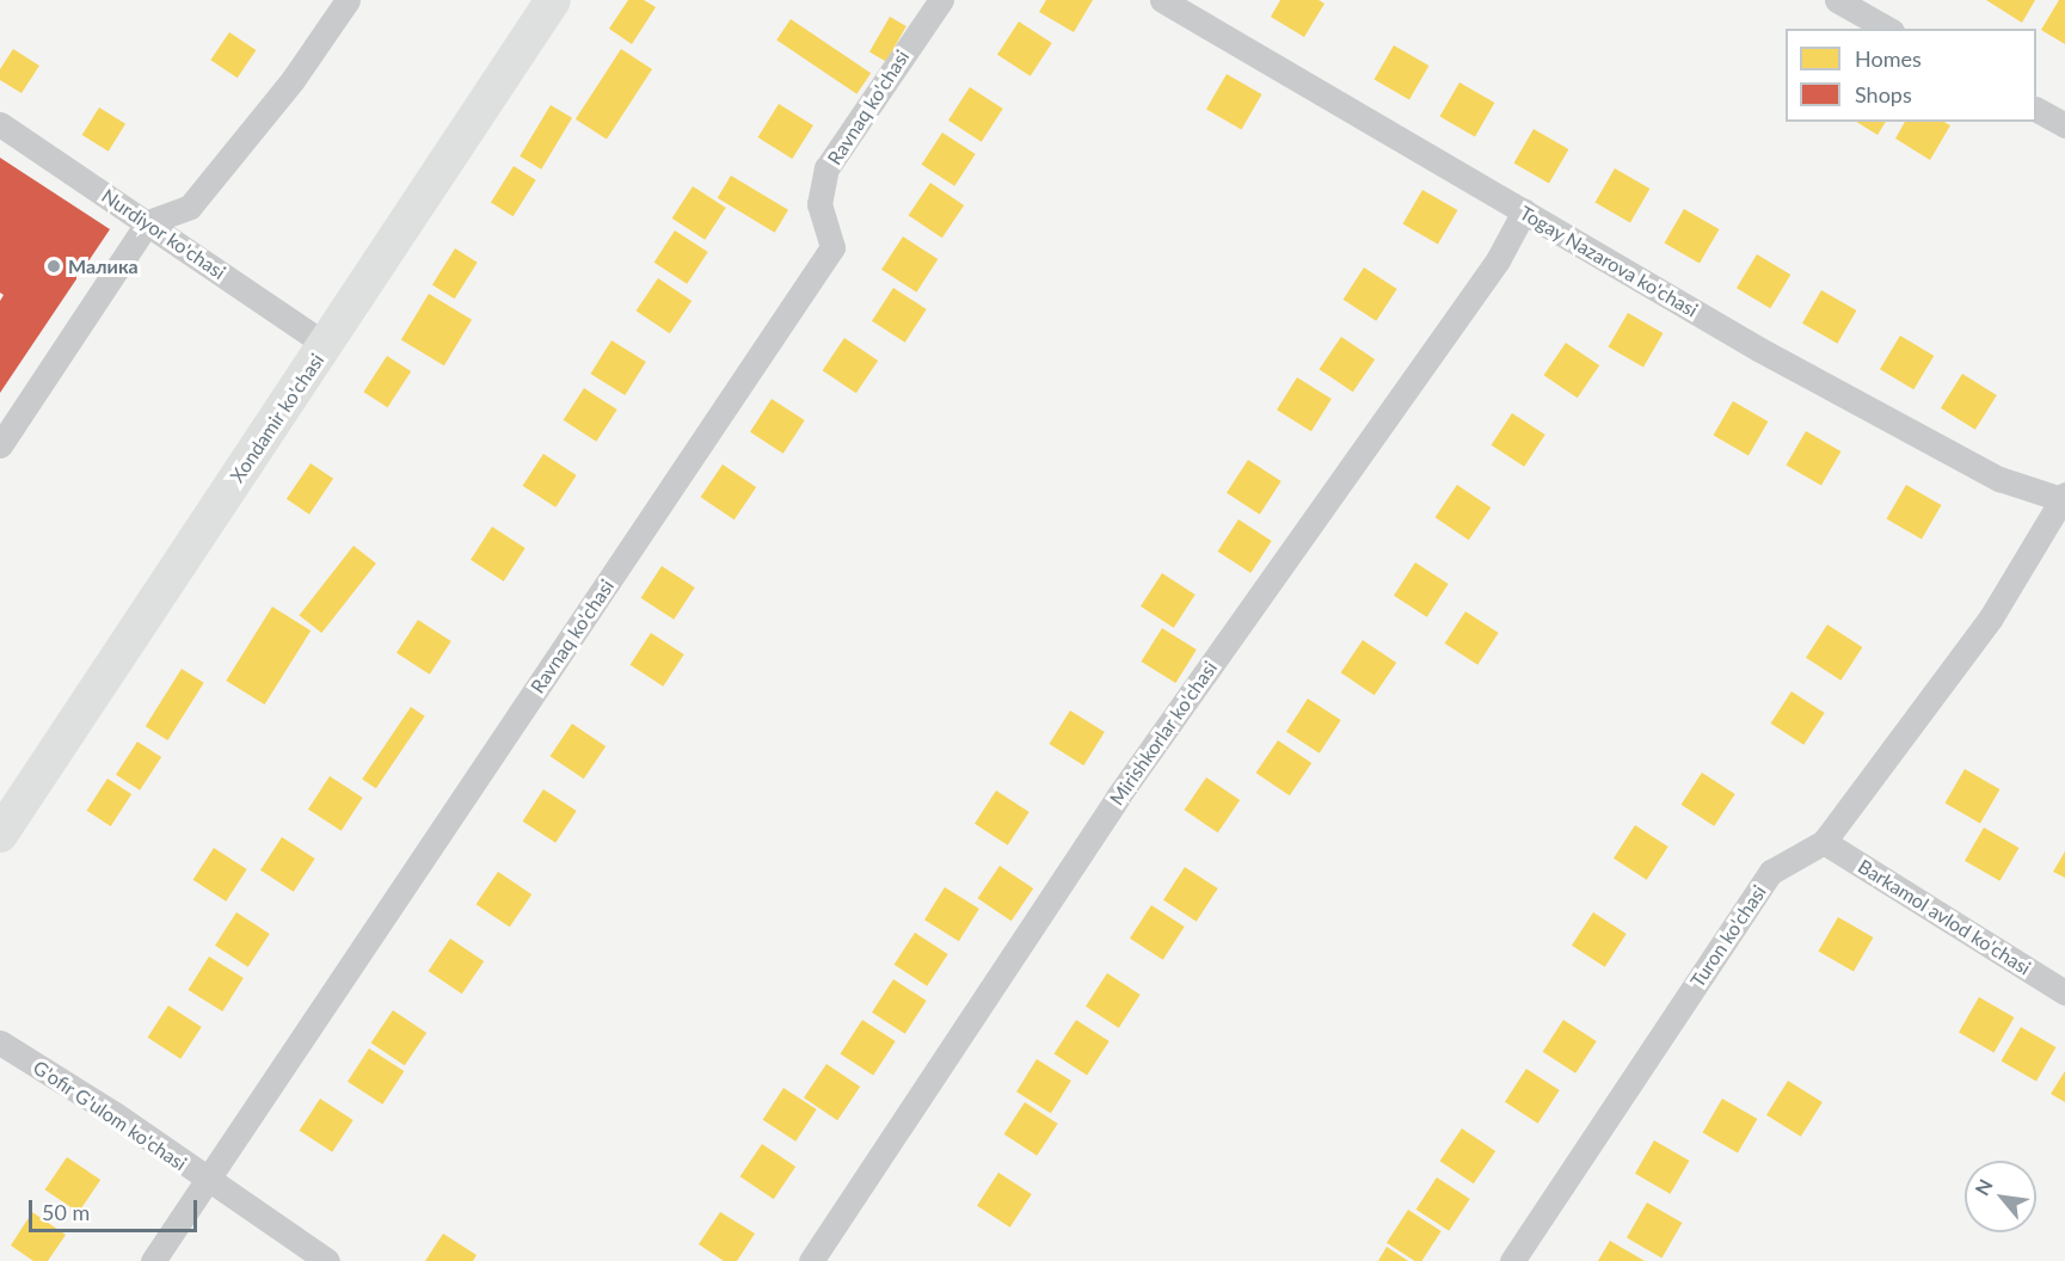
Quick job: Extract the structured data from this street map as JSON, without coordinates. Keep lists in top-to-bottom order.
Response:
{
  "streets": {
    "main road": ["Xondamir ko'chasi"],
    "street": [
      "Ravnaq ko'chasi",
      "Nurdiyor ko'chasi",
      "Togay Nazarova ko'chasi",
      "Mirishkorlar ko'chasi",
      "Barkamol avlod ko'chasi",
      "Turon ko'chasi",
      "G'ofir G'ulom ko'chasi"
    ]
  },
  "crossings": [
    ["Ravnaq ko'chasi", "G'ofir G'ulom ko'chasi"],
    ["Nurdiyor ko'chasi", "Xondamir ko'chasi"],
    ["Togay Nazarova ko'chasi", "Mirishkorlar ko'chasi"],
    ["Togay Nazarova ko'chasi", "Turon ko'chasi"],
    ["Barkamol avlod ko'chasi", "Turon ko'chasi"]
  ],
  "places": ["Малика"],
  "legend": ["Homes", "Shops"],
  "scale_bar": "50 m",
  "north": "top left"
}
